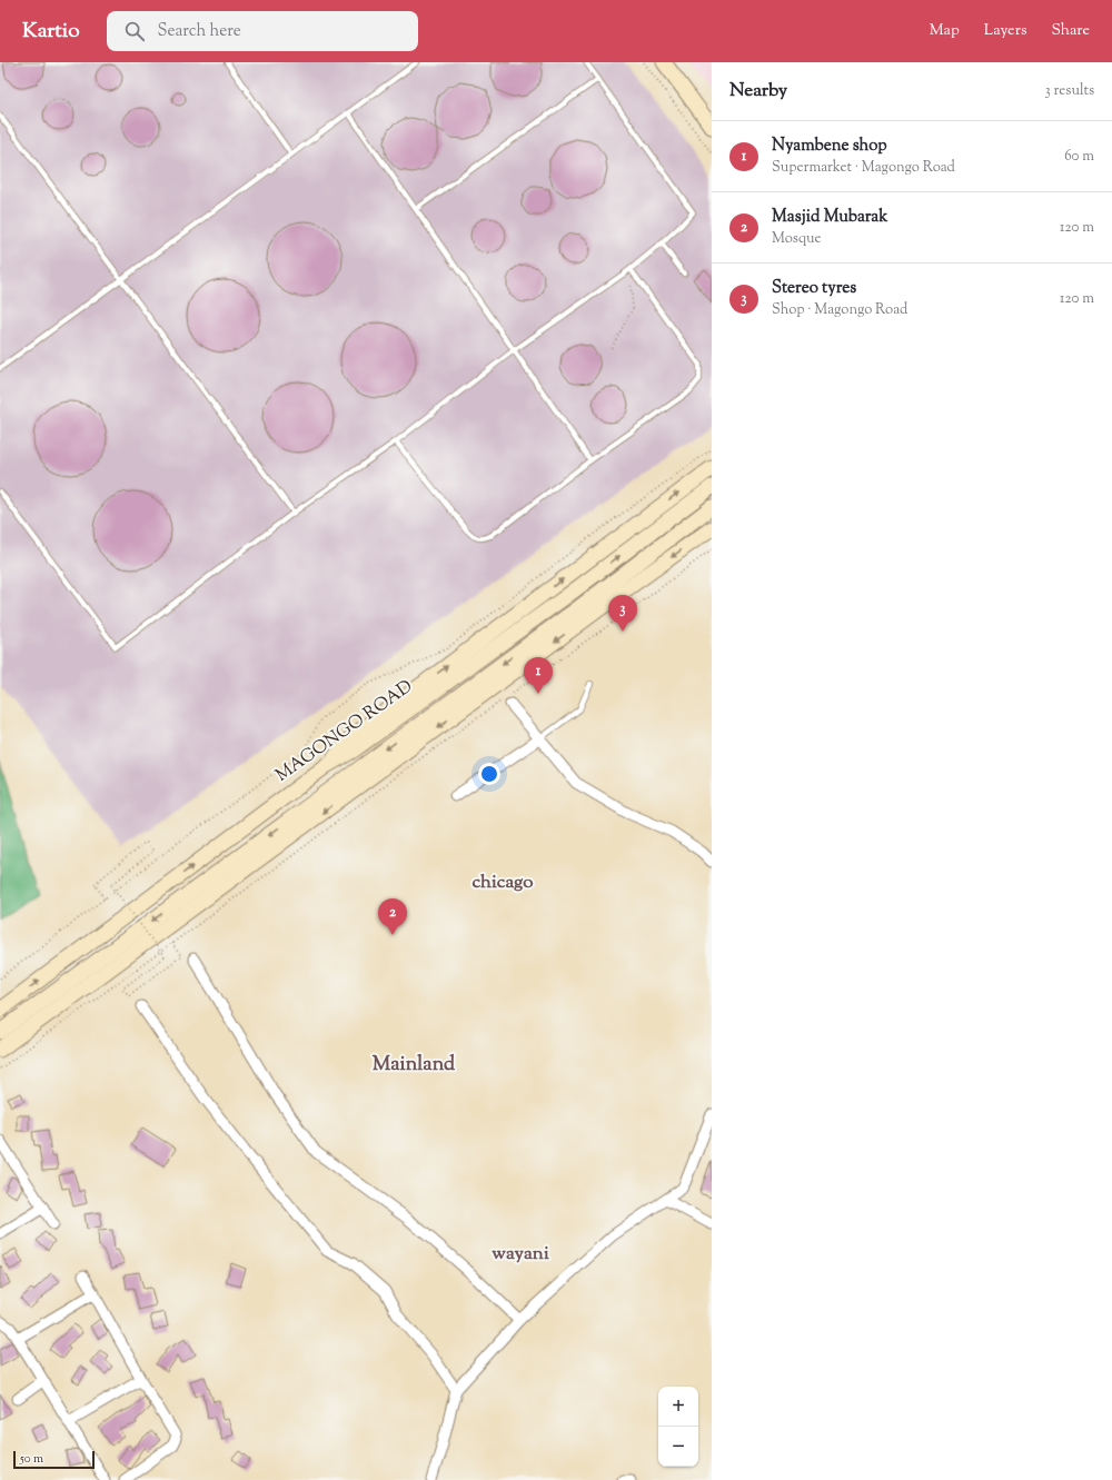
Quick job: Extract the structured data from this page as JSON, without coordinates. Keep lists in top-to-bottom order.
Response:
{
  "streets": {
    "main road": ["MAGONGO ROAD"]
  },
  "districts": ["chicago", "Mainland", "wayani"],
  "scale_bar": "50 m",
  "page": {
    "header": "Kartio",
    "search": "Search here",
    "nav": ["Map", "Layers", "Share"],
    "heading": ["Nearby", "3 results"],
    "list": [
      {
        "mark": "1",
        "name": "Nyambene shop",
        "note": "Supermarket · Magongo Road",
        "value": "60 m"
      },
      {
        "mark": "2",
        "name": "Masjid Mubarak",
        "note": "Mosque",
        "value": "120 m"
      },
      {
        "mark": "3",
        "name": "Stereo tyres",
        "note": "Shop · Magongo Road",
        "value": "120 m"
      }
    ],
    "pins": ["3", "1", "2"],
    "map_buttons": ["+", "−"],
    "scale": "50 m"
  }
}
